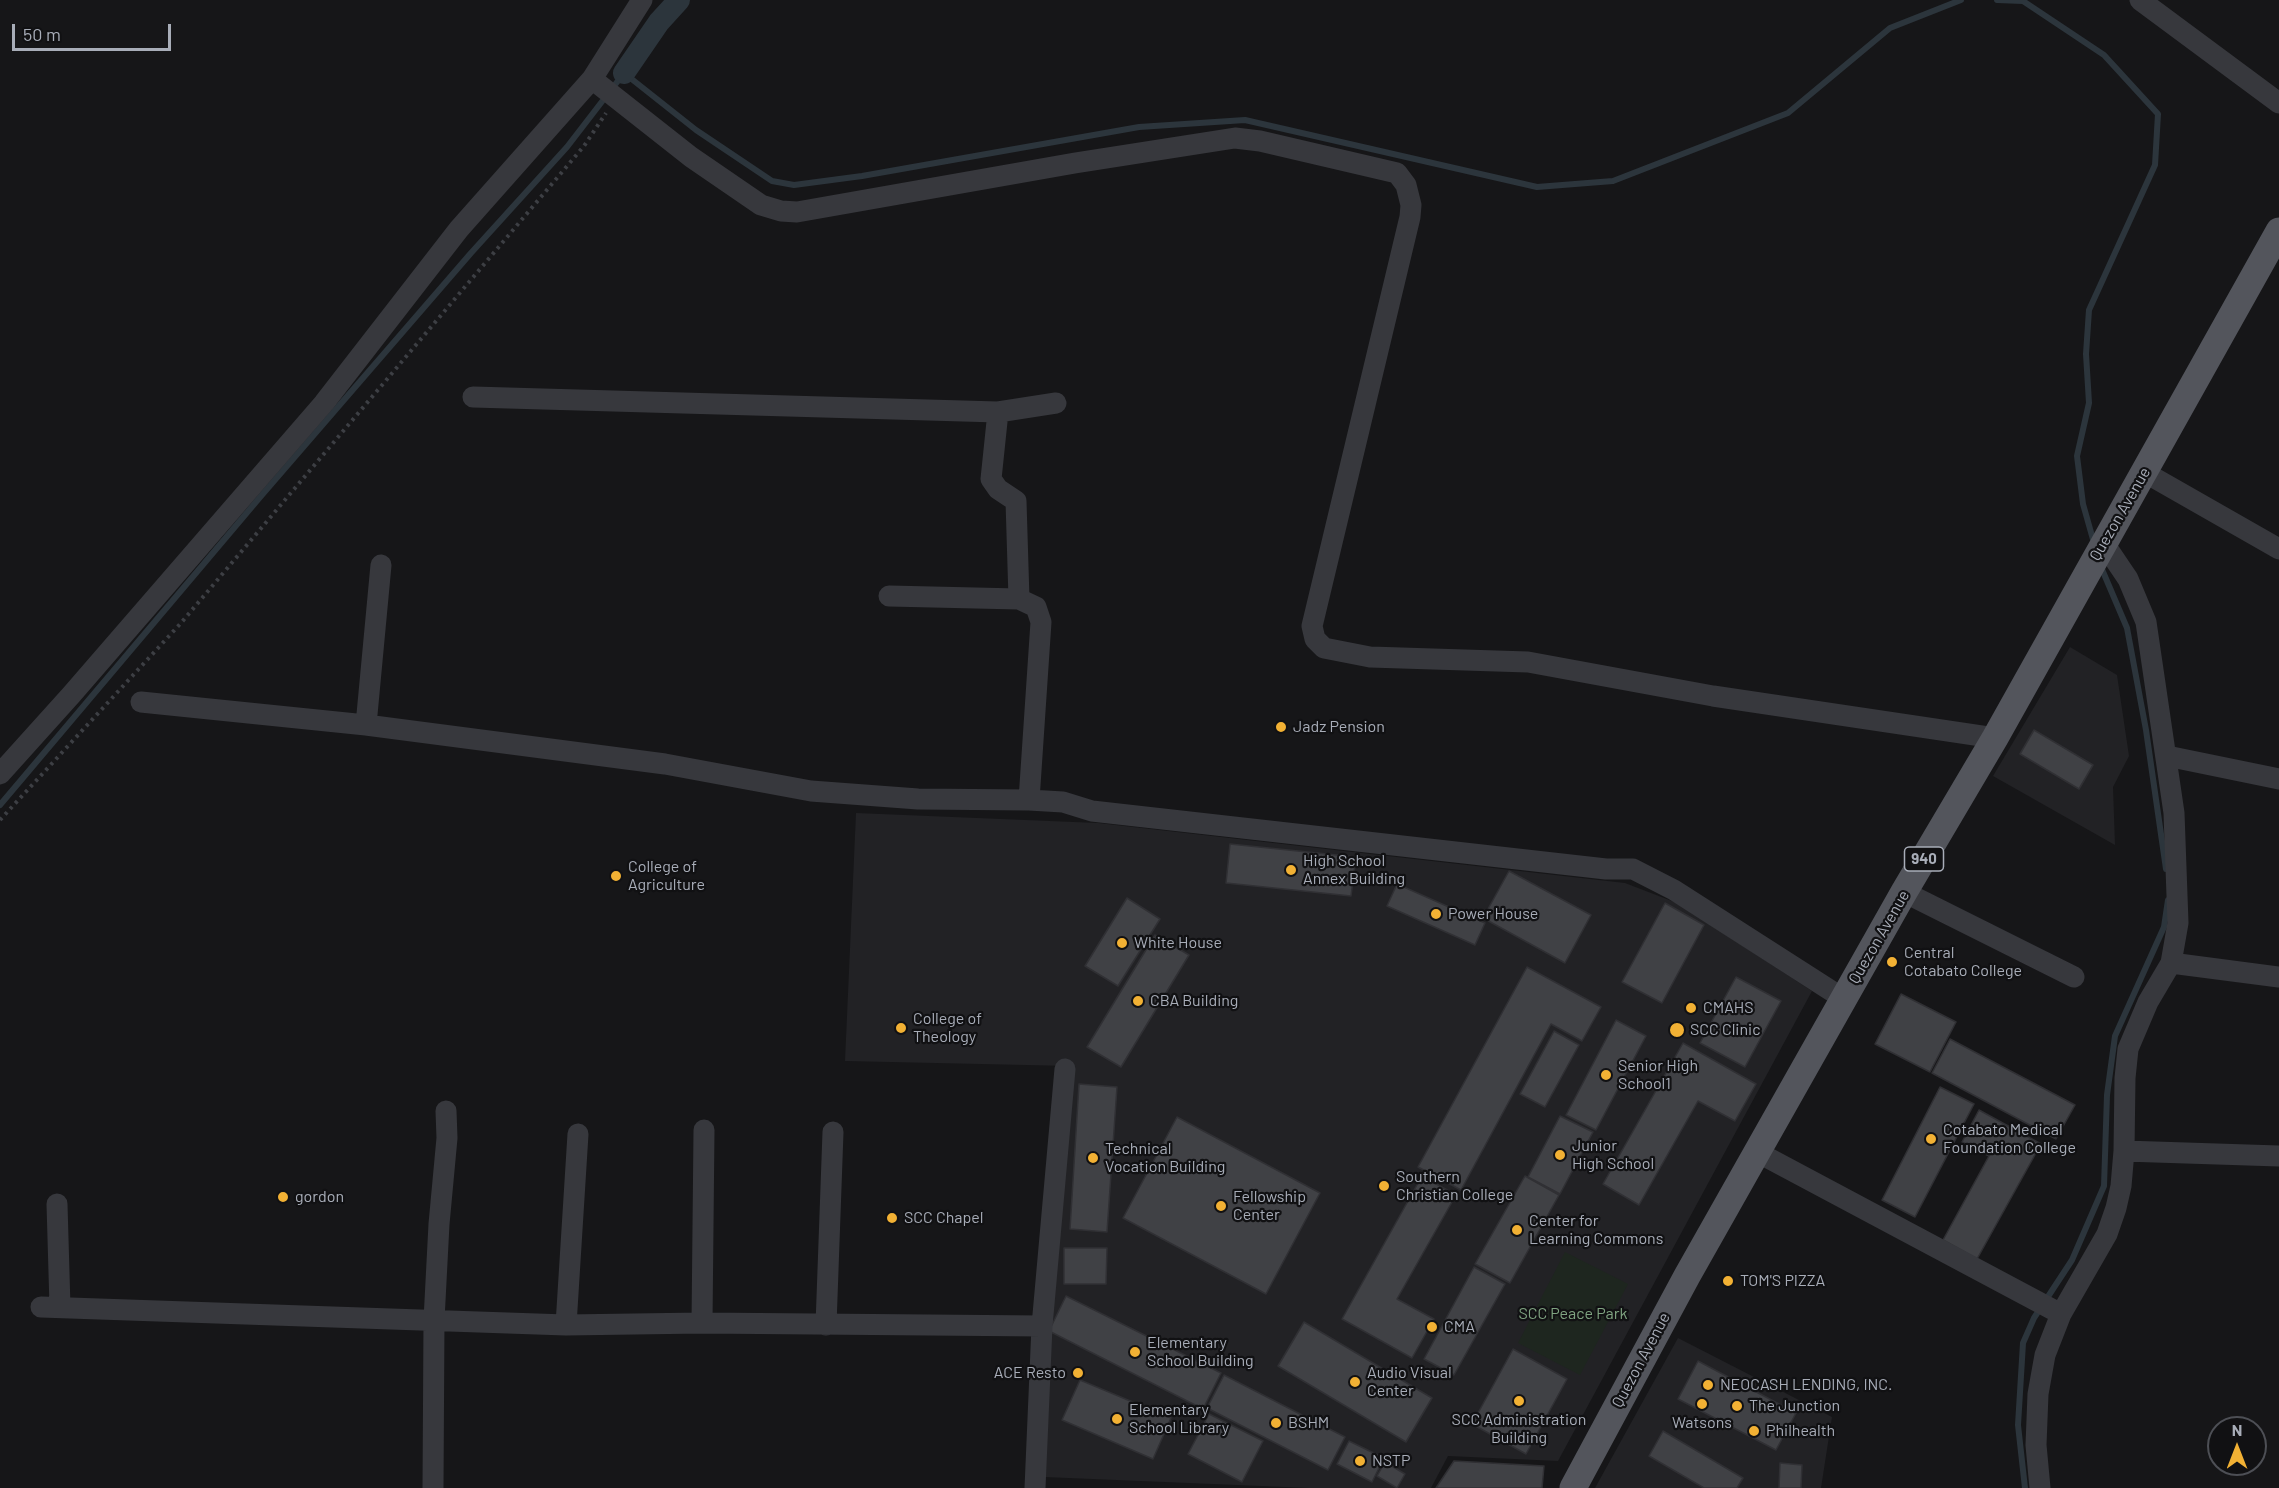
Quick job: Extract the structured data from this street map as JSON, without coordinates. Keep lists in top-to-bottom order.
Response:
{
  "streets": {
    "main road": ["Quezon Avenue", "940"]
  },
  "parks": ["SCC Peace Park"],
  "places": [
    "Jadz Pension",
    "High School Annex Building",
    "College of Agriculture",
    "Power House",
    "White House",
    "Central Cotabato College",
    "CBA Building",
    "CMAHS",
    "College of Theology",
    "SCC Clinic",
    "Senior High School1",
    "Cotabato Medical Foundation College",
    "Junior High School",
    "Technical Vocation Building",
    "Southern Christian College",
    "gordon",
    "Fellowship Center",
    "SCC Chapel",
    "Center for Learning Commons",
    "TOM'S PIZZA",
    "CMA",
    "Elementary School Building",
    "ACE Resto",
    "Audio Visual Center",
    "NEOCASH LENDING, INC.",
    "SCC Administration Building",
    "Watsons",
    "The Junction",
    "Elementary School Library",
    "BSHM",
    "Philhealth",
    "NSTP"
  ],
  "scale_bar": "50 m",
  "north": "top"
}
